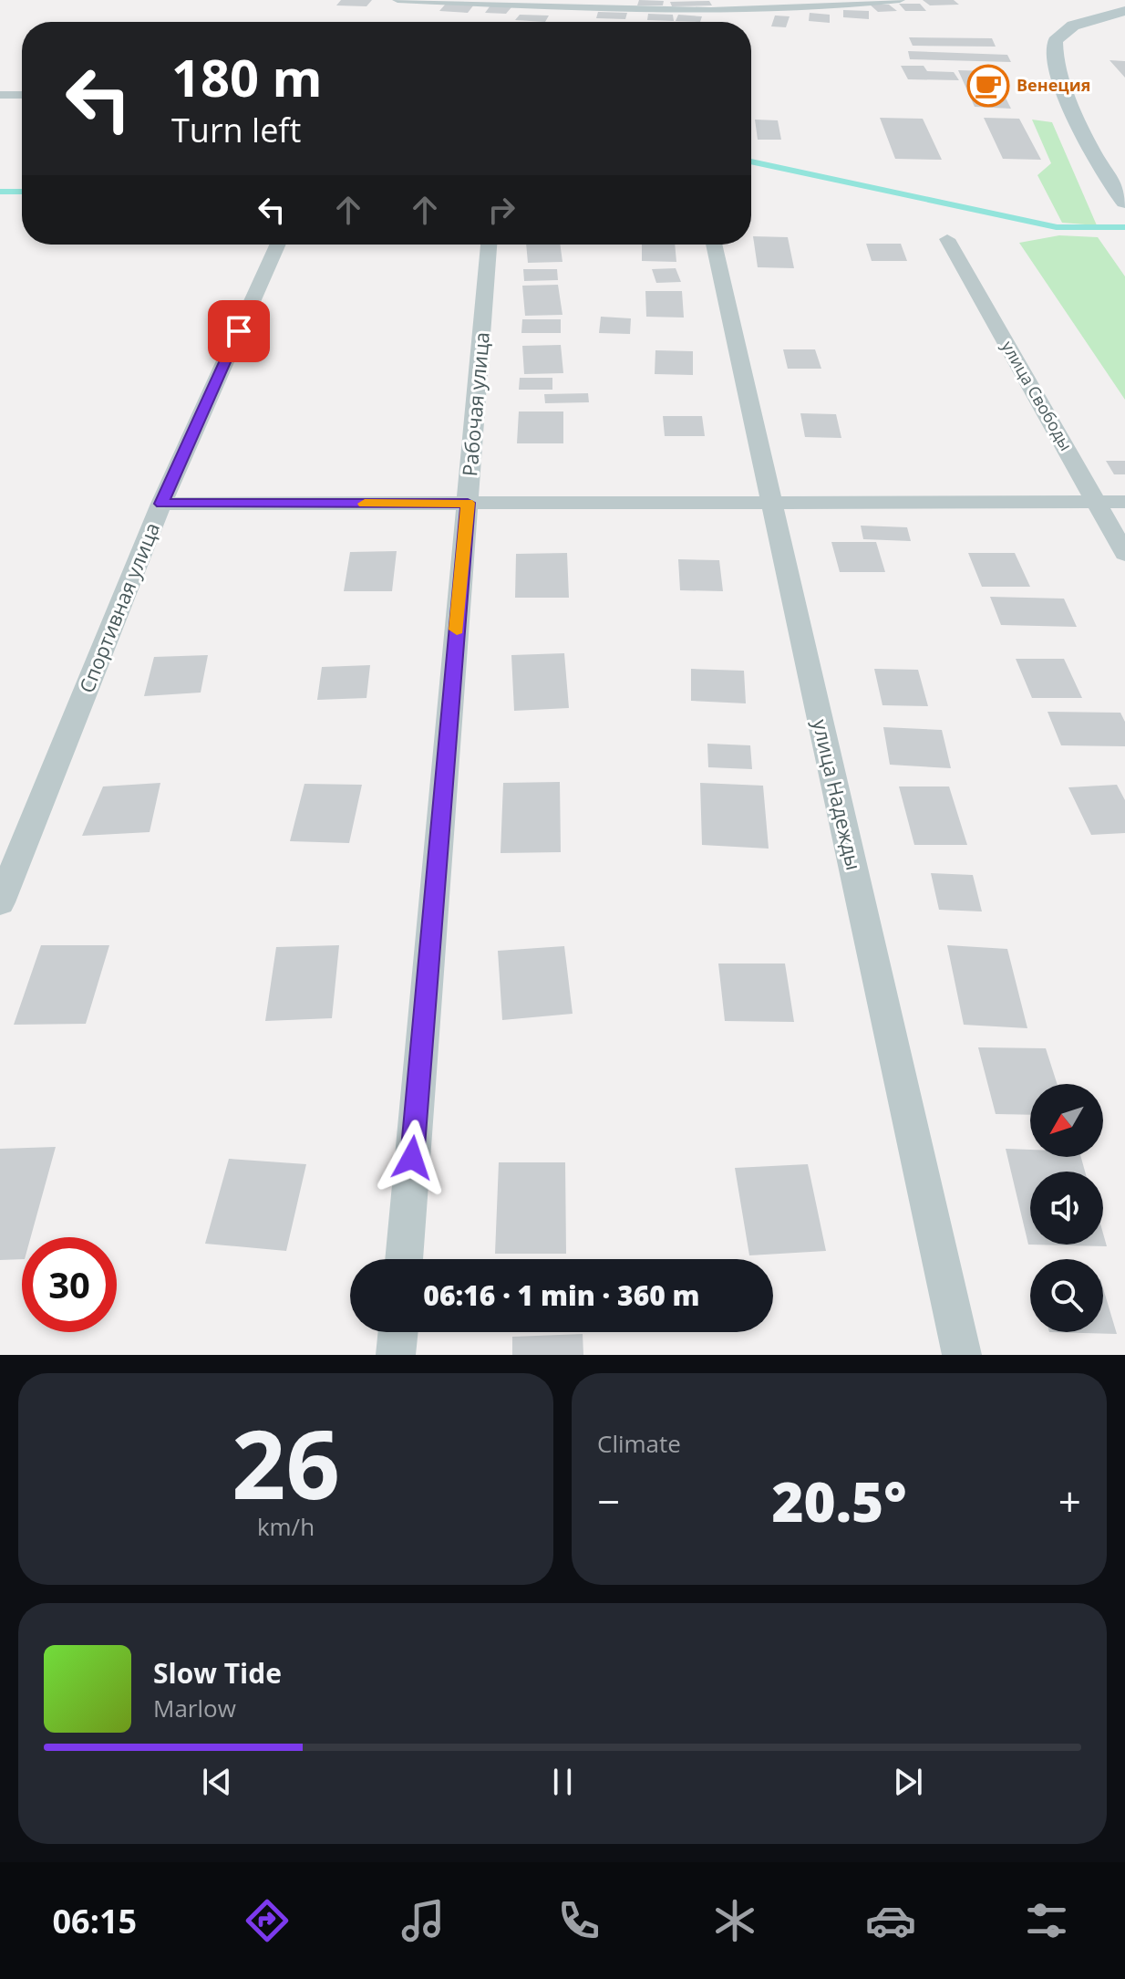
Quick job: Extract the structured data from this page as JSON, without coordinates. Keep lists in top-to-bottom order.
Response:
{
  "streets": {
    "street": [
      "улица Свободы",
      "Рабочая улица",
      "Спортивная улица",
      "улица Надежды"
    ]
  },
  "places": {
    "cafe": ["Венеция"]
  },
  "north": "bottom left",
  "page": {
    "turn": ["180 m", "Turn left"],
    "limit": "30",
    "trip": "06:16 · 1 min · 360 m",
    "tile": [
      ["26", "km/h"],
      "Climate"
    ],
    "heat": ["−", "20.5°", "+"],
    "song": ["Slow Tide", "Marlow"],
    "tabs": "06:15"
  }
}
